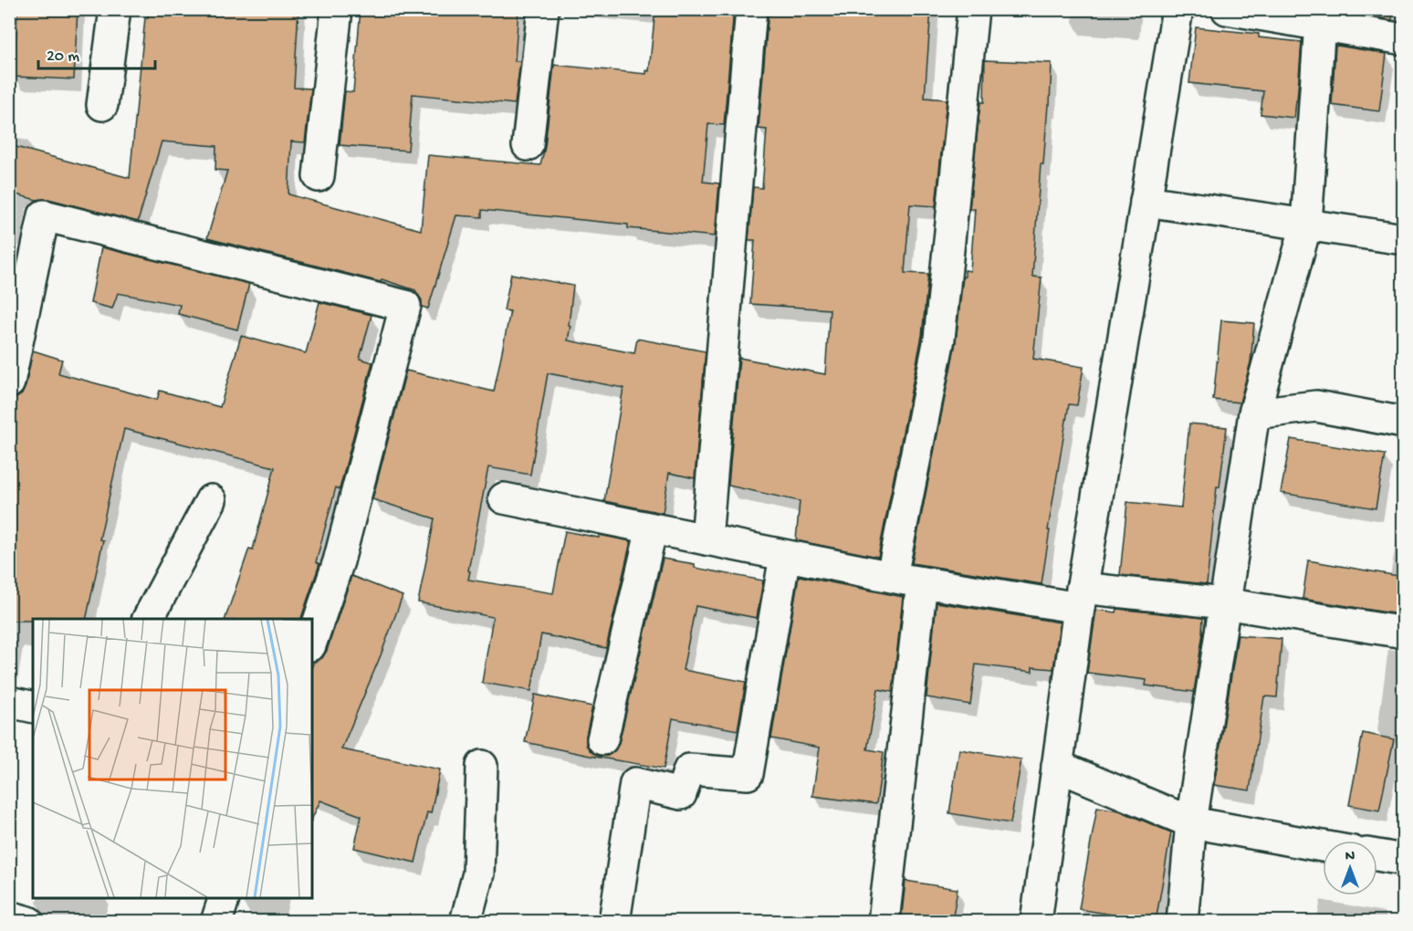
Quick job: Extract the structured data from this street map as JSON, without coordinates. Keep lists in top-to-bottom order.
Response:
{
  "scale_bar": "20 m",
  "north": "top"
}
